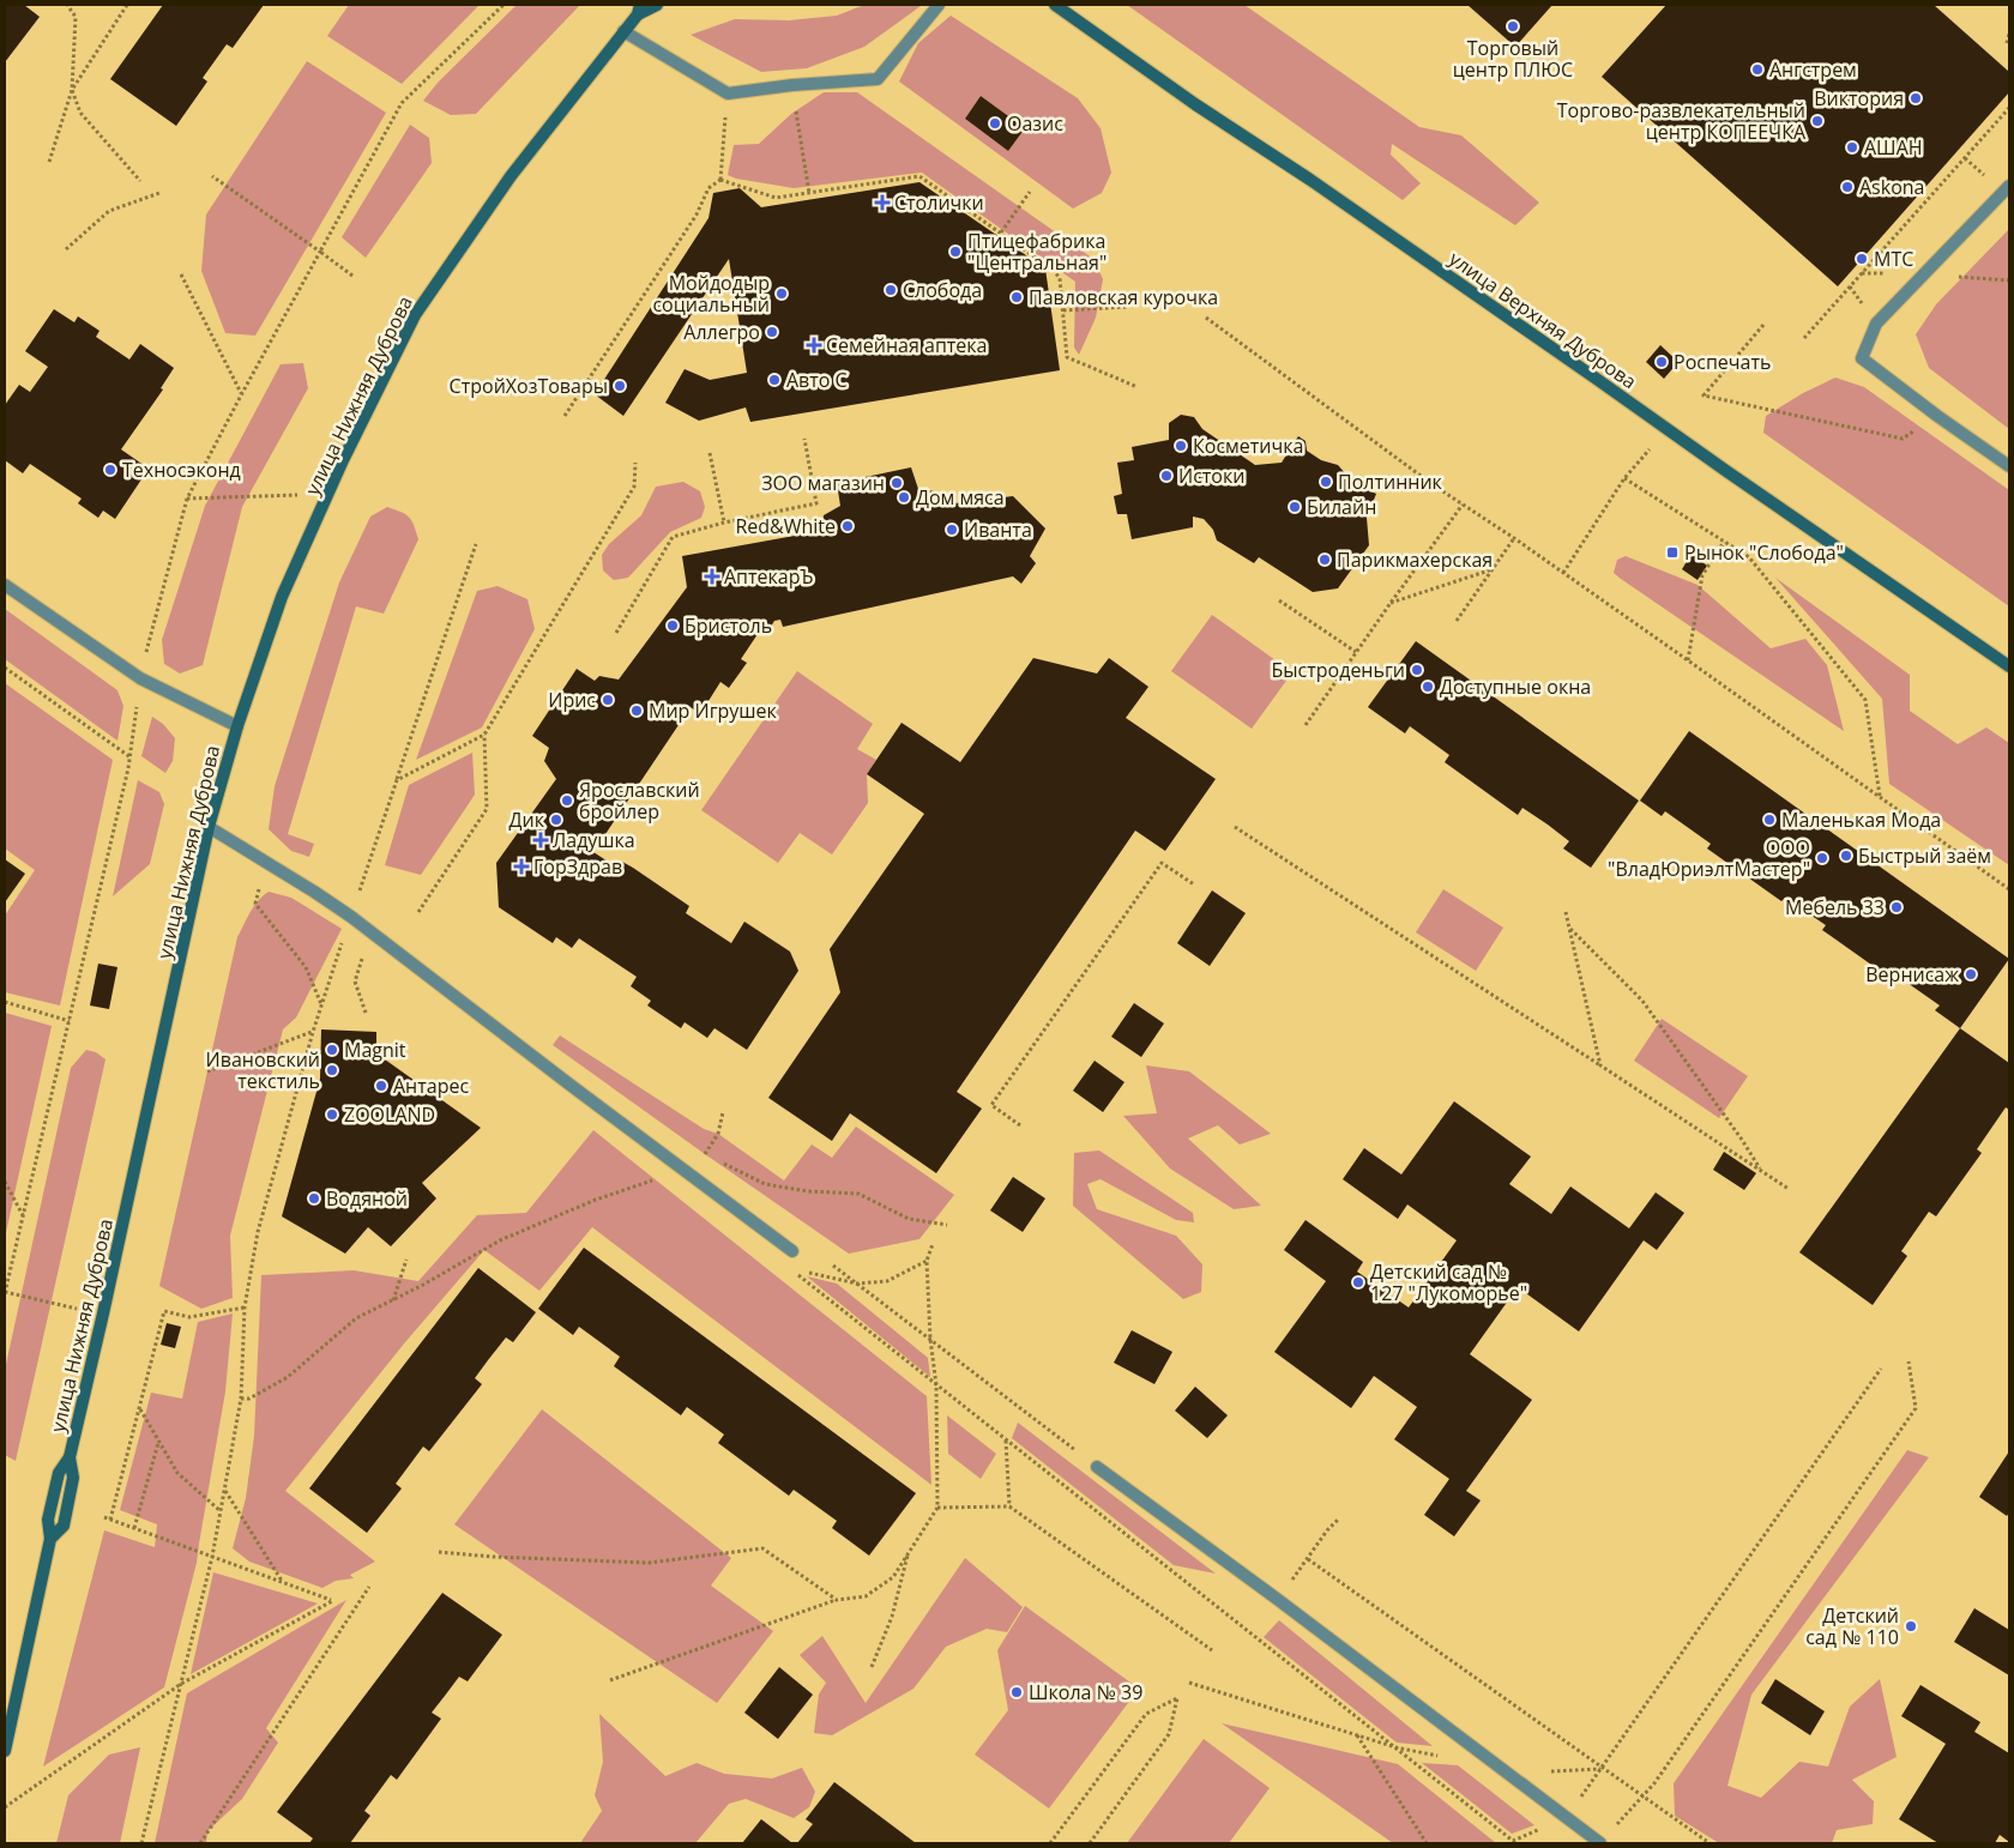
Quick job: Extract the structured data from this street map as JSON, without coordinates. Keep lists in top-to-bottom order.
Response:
{
  "streets": {
    "street": ["улица Верхняя Дуброва", "улица Нижняя Дуброва"]
  },
  "places": {
    "other": [
      "Торговый центр ПЛЮС",
      "Ангстрем",
      "Виктория",
      "Торгово-развлекательный центр КОПЕЕЧКА",
      "Оазис",
      "АШАН",
      "Askona",
      "Птицефабрика \"Центральная\"",
      "МТС",
      "Слобода",
      "Мойдодыр социальный",
      "Павловская курочка",
      "Аллегро",
      "Роспечать",
      "Авто С",
      "СтройХозТовары",
      "Косметичка",
      "Техносэконд",
      "Истоки",
      "Полтинник",
      "ЗОО магазин",
      "Дом мяса",
      "Билайн",
      "Red&White",
      "Иванта",
      "Парикмахерская",
      "Бристоль",
      "Быстроденьги",
      "Доступные окна",
      "Ирис",
      "Мир Игрушек",
      "Ярославский бройлер",
      "Дик",
      "Маленькая Мода",
      "Быстрый заём",
      "ООО \"ВладЮриэлтМастер\"",
      "Мебель 33",
      "Вернисаж",
      "Magnit",
      "Ивановский текстиль",
      "Антарес",
      "ZOOLAND",
      "Водяной",
      "Детский сад № 127 \"Лукоморье\"",
      "Детский сад № 110",
      "Школа № 39"
    ],
    "health": [
      "Столички",
      "Семейная аптека",
      "АптекарЪ",
      "Ладушка",
      "ГорЗдрав"
    ],
    "transit": ["Рынок \"Слобода\""]
  }
}
